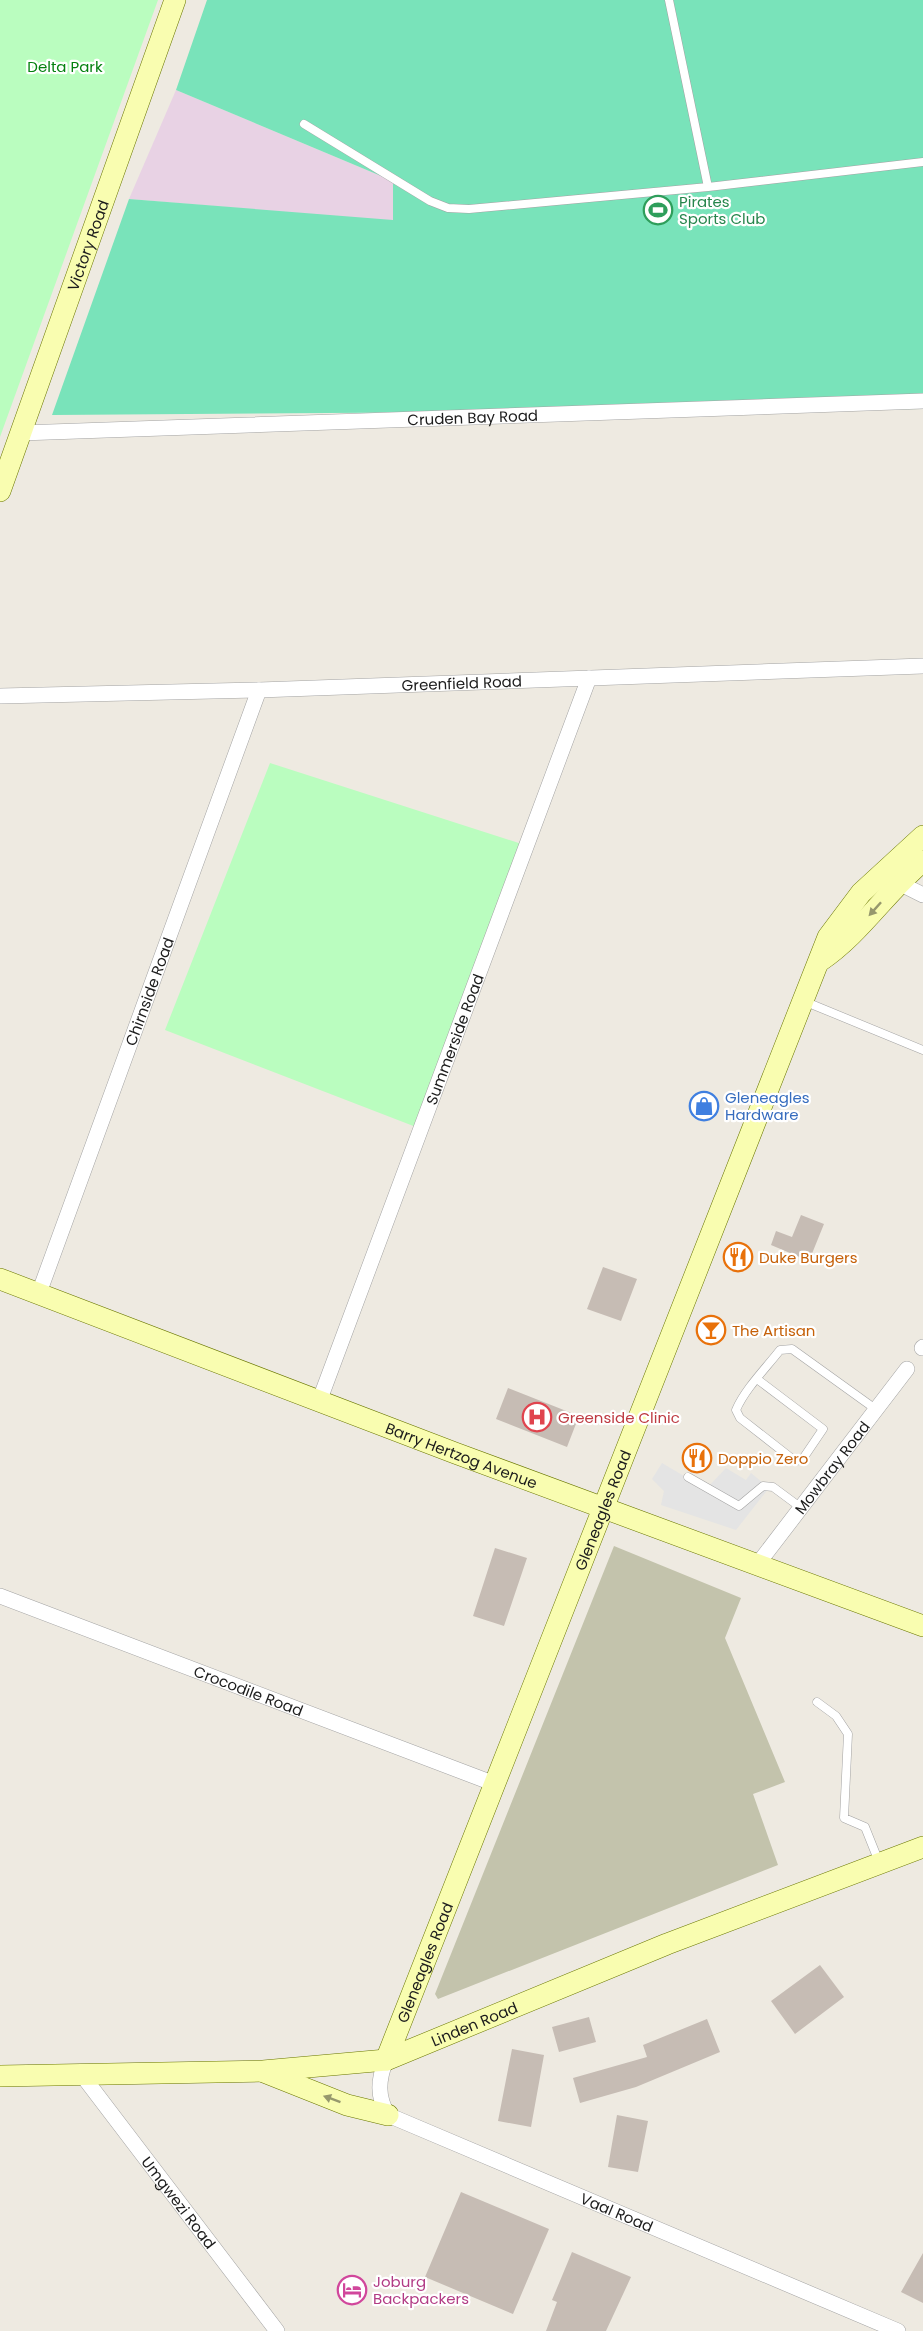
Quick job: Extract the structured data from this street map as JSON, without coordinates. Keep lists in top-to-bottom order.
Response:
{
  "streets": {
    "main road": [
      "Victory Road",
      "Barry Hertzog Avenue",
      "Gleneagles Road",
      "Linden Road"
    ],
    "street": [
      "Cruden Bay Road",
      "Greenfield Road",
      "Chirnside Road",
      "Summerside Road",
      "Mowbray Road",
      "Crocodile Road",
      "Umgwezi Road",
      "Vaal Road"
    ]
  },
  "crossings": [
    ["Victory Road", "Cruden Bay Road"],
    ["Greenfield Road", "Chirnside Road"],
    ["Greenfield Road", "Summerside Road"],
    ["Chirnside Road", "Barry Hertzog Avenue"],
    ["Summerside Road", "Barry Hertzog Avenue"],
    ["Barry Hertzog Avenue", "Mowbray Road"],
    ["Barry Hertzog Avenue", "Gleneagles Road"],
    ["Gleneagles Road", "Crocodile Road"],
    ["Gleneagles Road", "Linden Road"],
    ["Linden Road", "Umgwezi Road"]
  ],
  "parks": ["Delta Park"],
  "places": {
    "sports": ["Pirates Sports Club"],
    "shop": ["Gleneagles Hardware"],
    "restaurant": ["Duke Burgers", "Doppio Zero"],
    "bar": ["The Artisan"],
    "hospital": ["Greenside Clinic"],
    "hotel": ["Joburg Backpackers"]
  }
}
